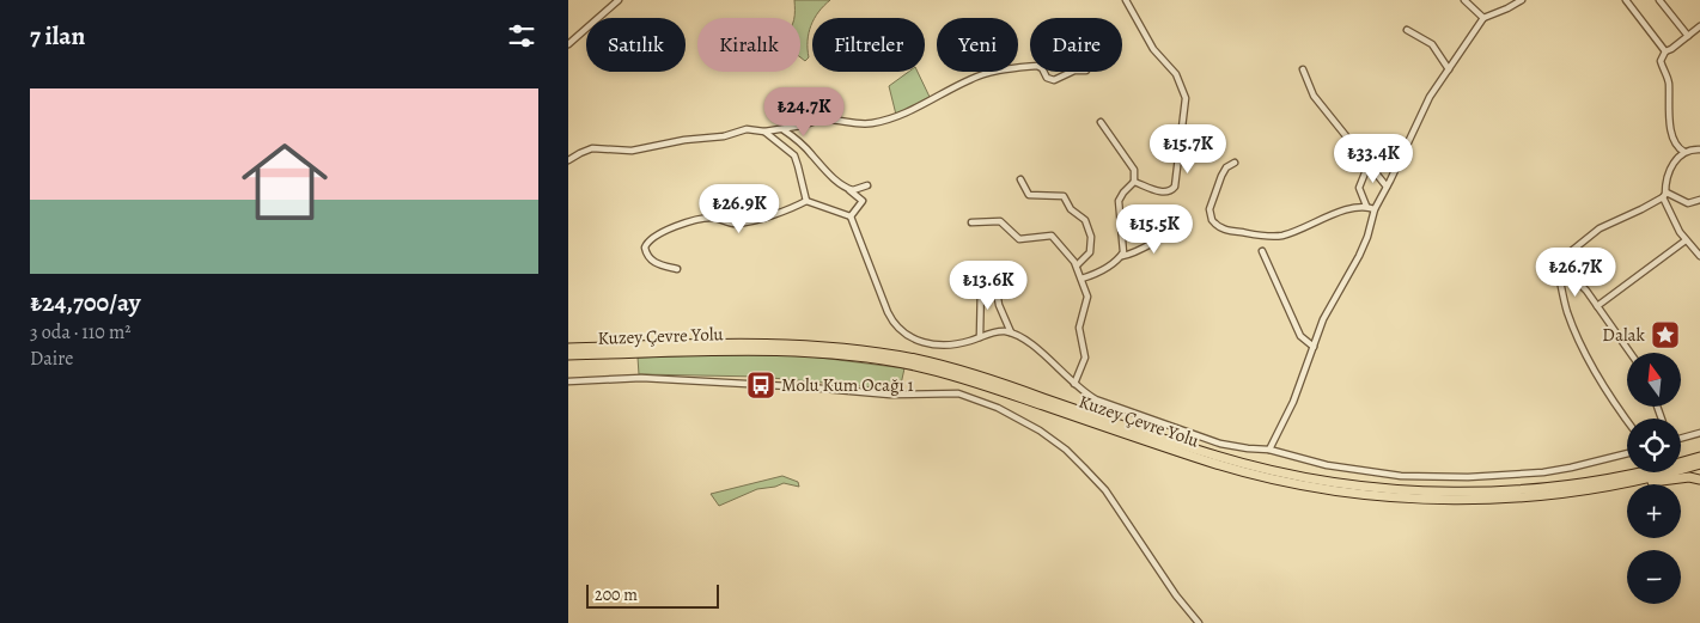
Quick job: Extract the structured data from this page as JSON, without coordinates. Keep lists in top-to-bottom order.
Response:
{
  "streets": {
    "highway": ["Kuzey Çevre Yolu"]
  },
  "places": {
    "place": ["Dalak"],
    "bus stop": ["Molu Kum Ocağı 1"]
  },
  "scale_bar": "200 m",
  "north": "top",
  "page": {
    "heading": "7 ilan",
    "chip": [
      "Satılık",
      "Kiralık",
      "Filtreler",
      "Yeni",
      "Daire"
    ],
    "list": [
      {
        "name": "₺24,700/ay",
        "note": "3 oda · 110 m² · Daire"
      }
    ],
    "price": [
      "₺24.7K",
      "₺15.7K",
      "₺33.4K",
      "₺26.9K",
      "₺15.5K",
      "₺26.7K",
      "₺13.6K"
    ],
    "map_buttons": ["+", "−"],
    "scale": "200 m"
  }
}
